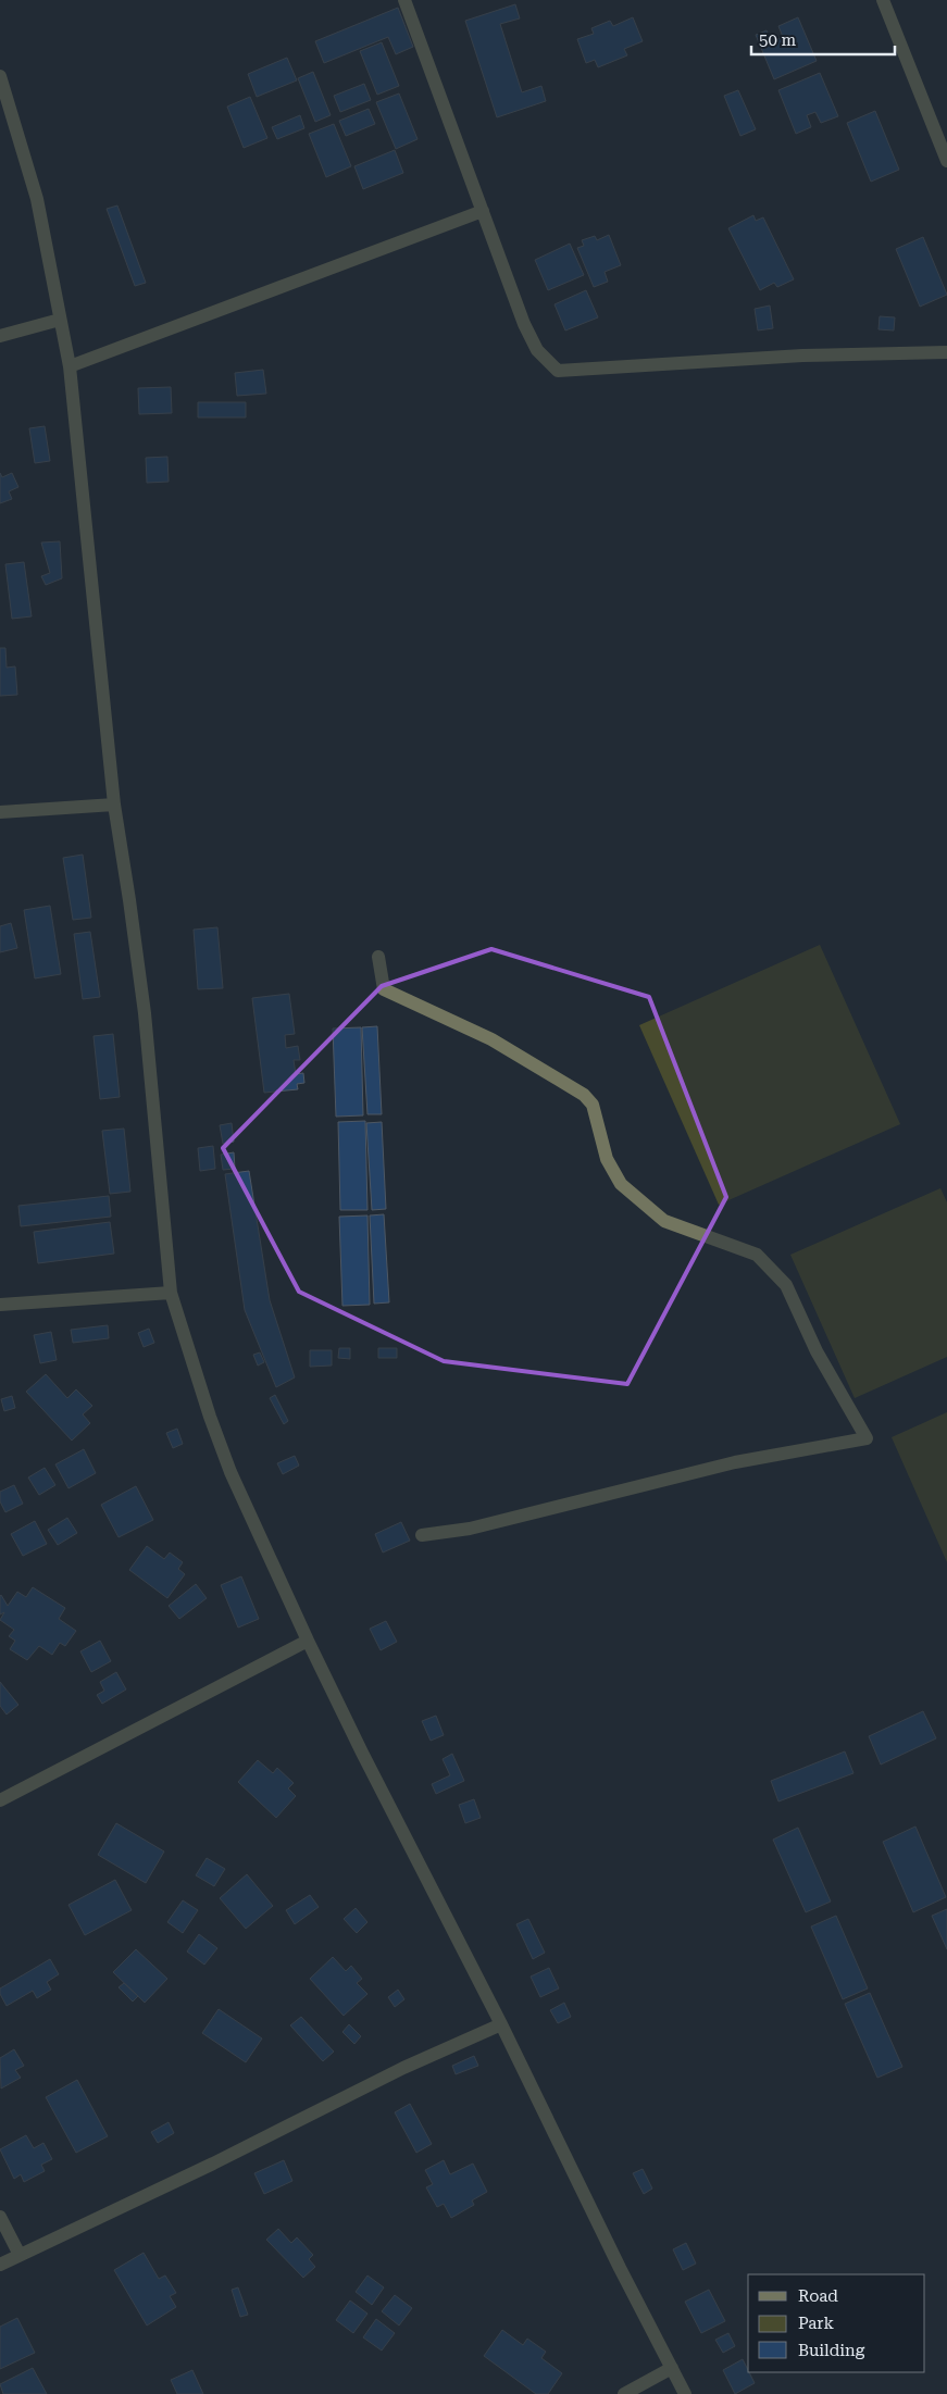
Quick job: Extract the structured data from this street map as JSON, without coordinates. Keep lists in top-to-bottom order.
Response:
{
  "legend": ["Road", "Park", "Building"],
  "scale_bar": "50 m"
}
